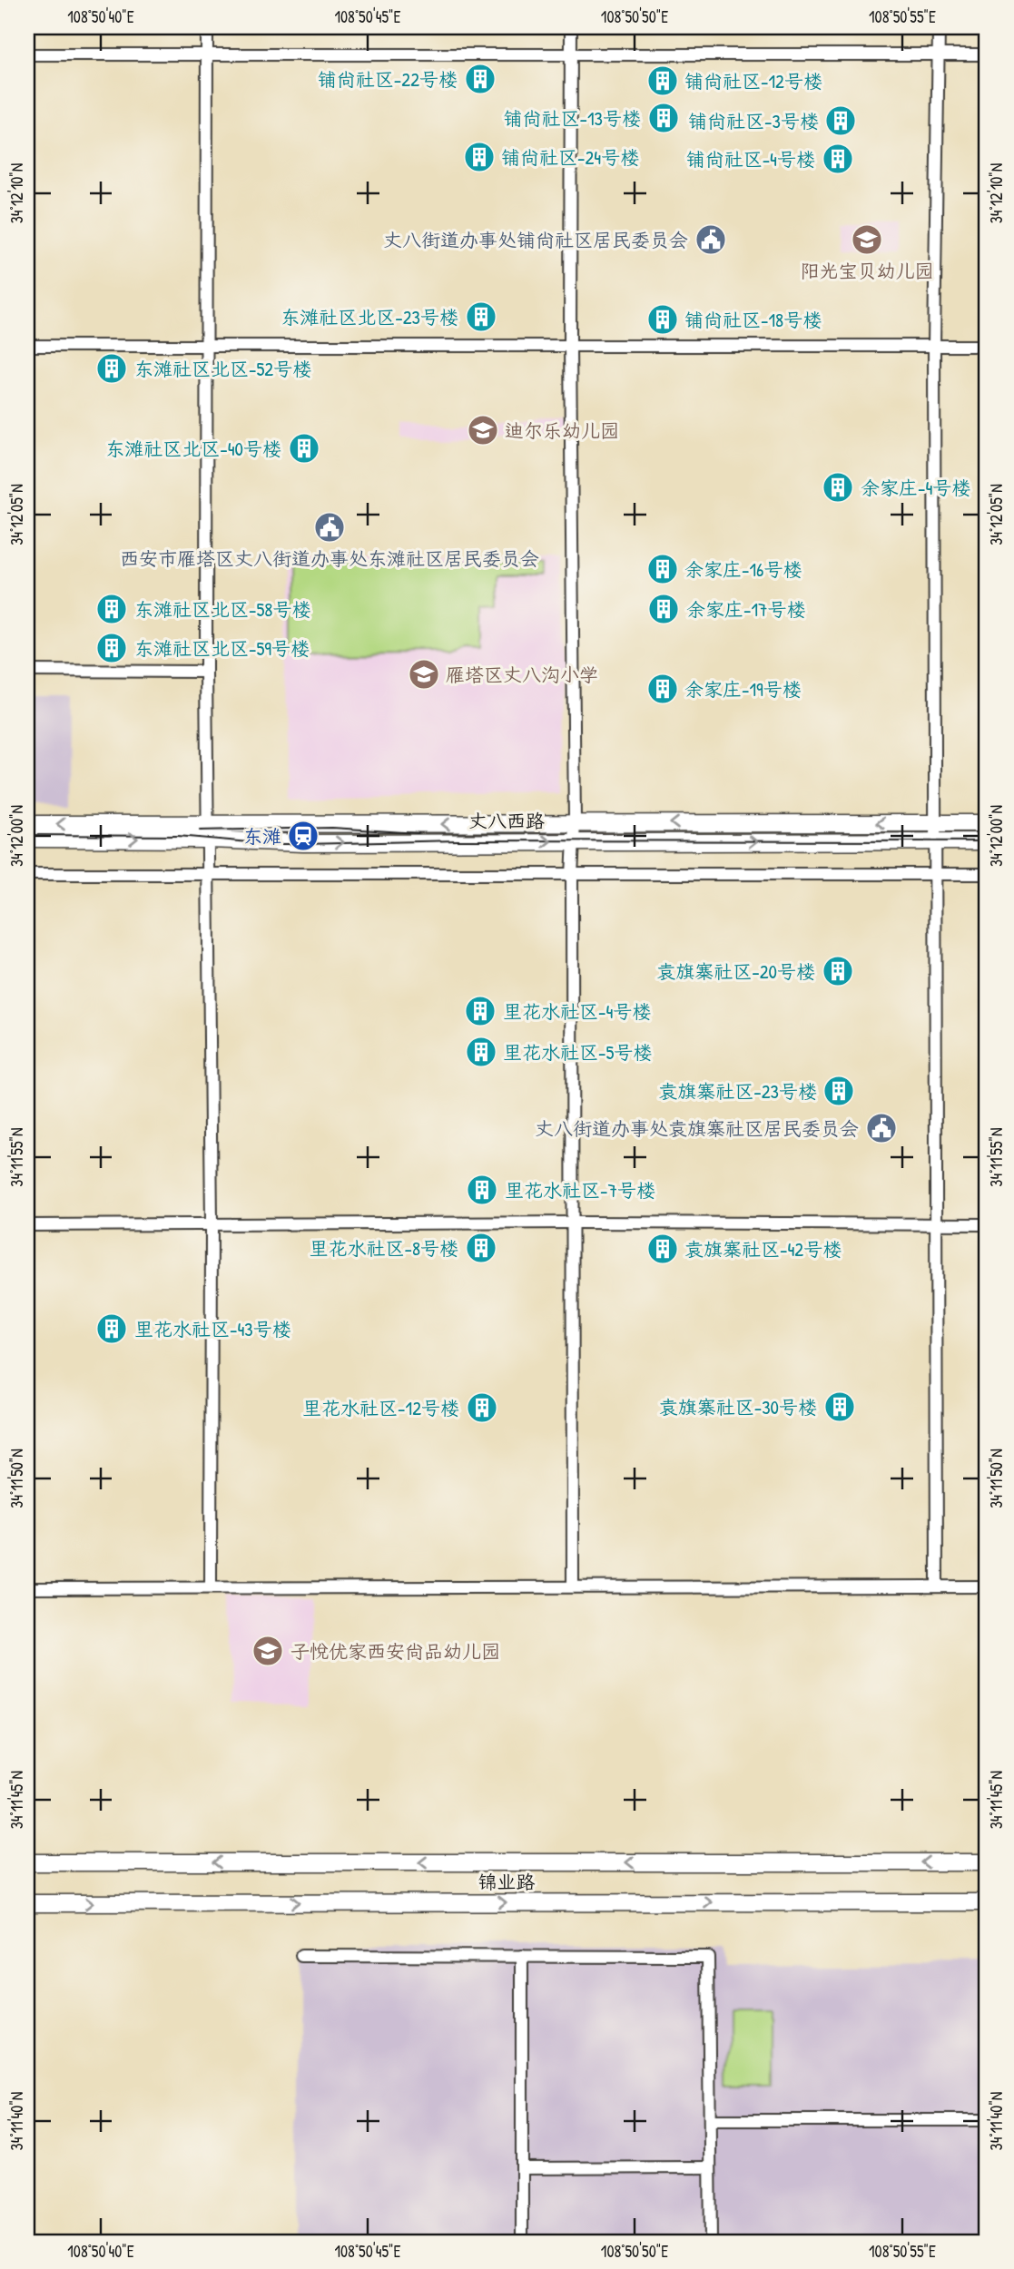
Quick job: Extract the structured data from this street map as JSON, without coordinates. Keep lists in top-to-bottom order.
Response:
{
  "streets": {
    "main road": ["丈八西路", "锦业路"]
  },
  "places": {
    "building": [
      "铺尚社区-22号楼",
      "铺尚社区-12号楼",
      "铺尚社区-13号楼",
      "铺尚社区-3号楼",
      "铺尚社区-24号楼",
      "铺尚社区-4号楼",
      "东滩社区北区-23号楼",
      "铺尚社区-18号楼",
      "东滩社区北区-52号楼",
      "东滩社区北区-40号楼",
      "余家庄-4号楼",
      "余家庄-16号楼",
      "东滩社区北区-58号楼",
      "余家庄-17号楼",
      "东滩社区北区-59号楼",
      "余家庄-19号楼",
      "袁旗寨社区-20号楼",
      "里花水社区-4号楼",
      "里花水社区-5号楼",
      "袁旗寨社区-23号楼",
      "里花水社区-7号楼",
      "里花水社区-8号楼",
      "袁旗寨社区-42号楼",
      "里花水社区-43号楼",
      "袁旗寨社区-30号楼",
      "里花水社区-12号楼"
    ],
    "public building": ["丈八街道办事处铺尚社区居民委员会", "西安市雁塔区丈八街道办事处东滩社区居民委员会", "丈八街道办事处袁旗寨社区居民委员会"],
    "school or university": [
      "阳光宝贝幼儿园",
      "迪尔乐幼儿园",
      "雁塔区丈八沟小学",
      "子悦优家西安尚品幼儿园"
    ],
    "station": ["东滩"]
  },
  "coordinates": [
    "108°50'40\"E",
    "108°50'45\"E",
    "108°50'50\"E",
    "108°50'55\"E",
    "34°12'10\"N",
    "34°12'05\"N",
    "34°12'00\"N",
    "34°11'55\"N",
    "34°11'50\"N",
    "34°11'45\"N",
    "34°11'40\"N"
  ]
}
